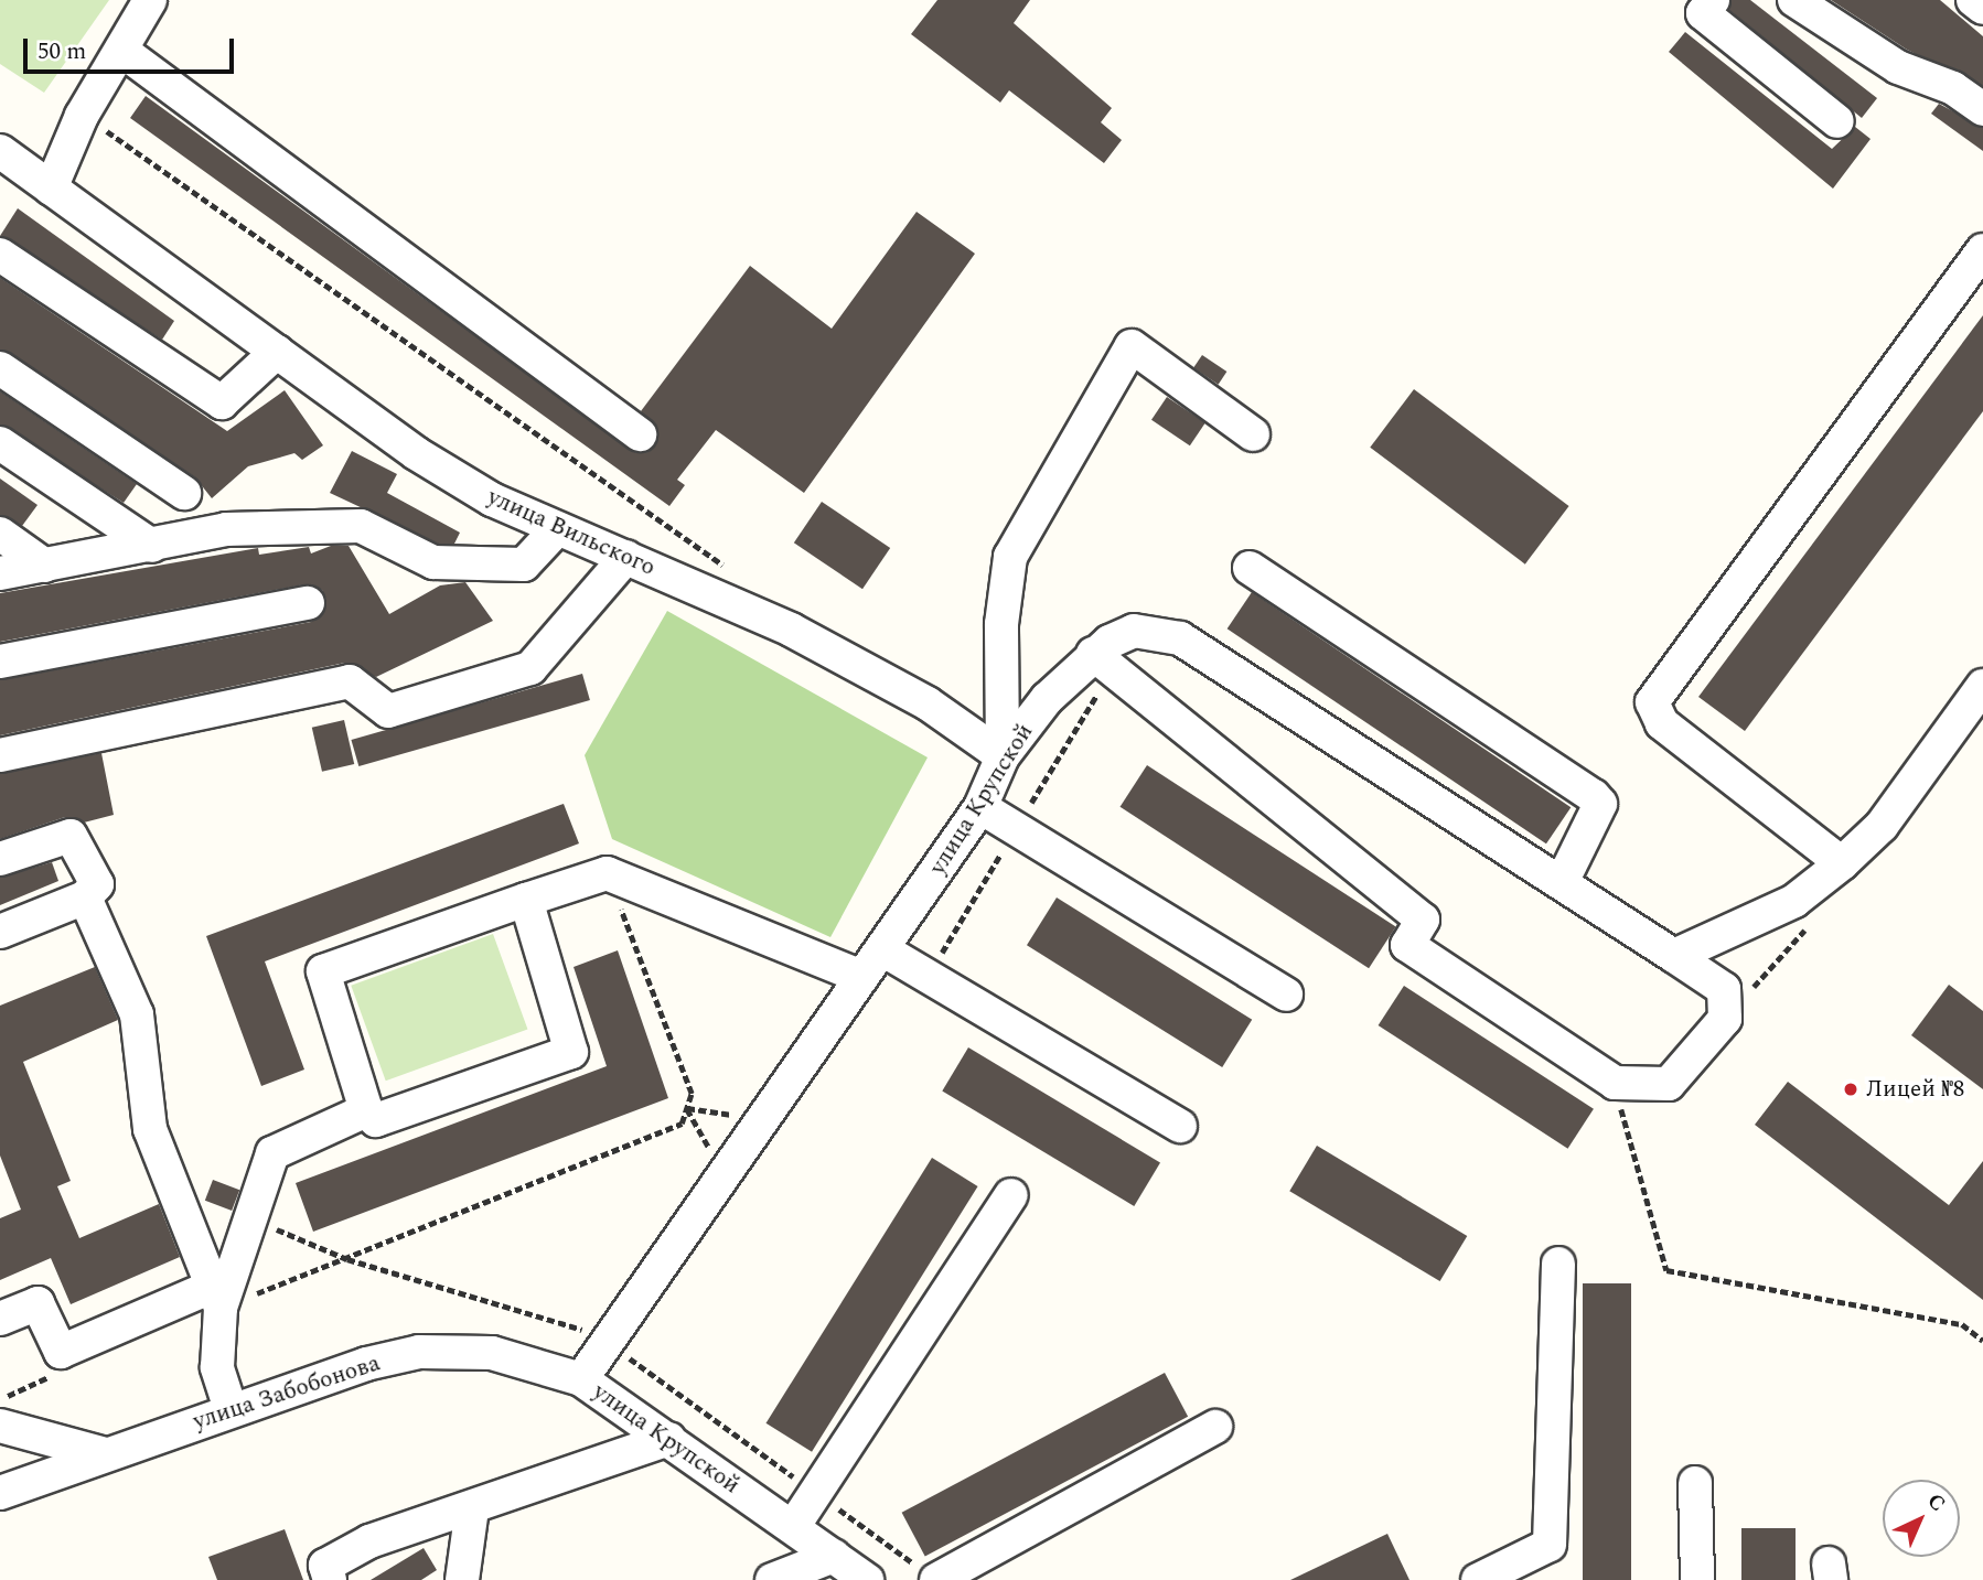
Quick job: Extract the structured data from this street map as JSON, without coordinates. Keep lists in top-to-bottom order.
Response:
{
  "streets": {
    "street": ["улица Вильского", "улица Крупской", "улица Забобонова"]
  },
  "crossings": [
    ["улица Вильского", "улица Крупской"],
    ["улица Крупской", "улица Забобонова"]
  ],
  "places": ["Лицей №8"],
  "scale_bar": "50 m",
  "north": "top right"
}
